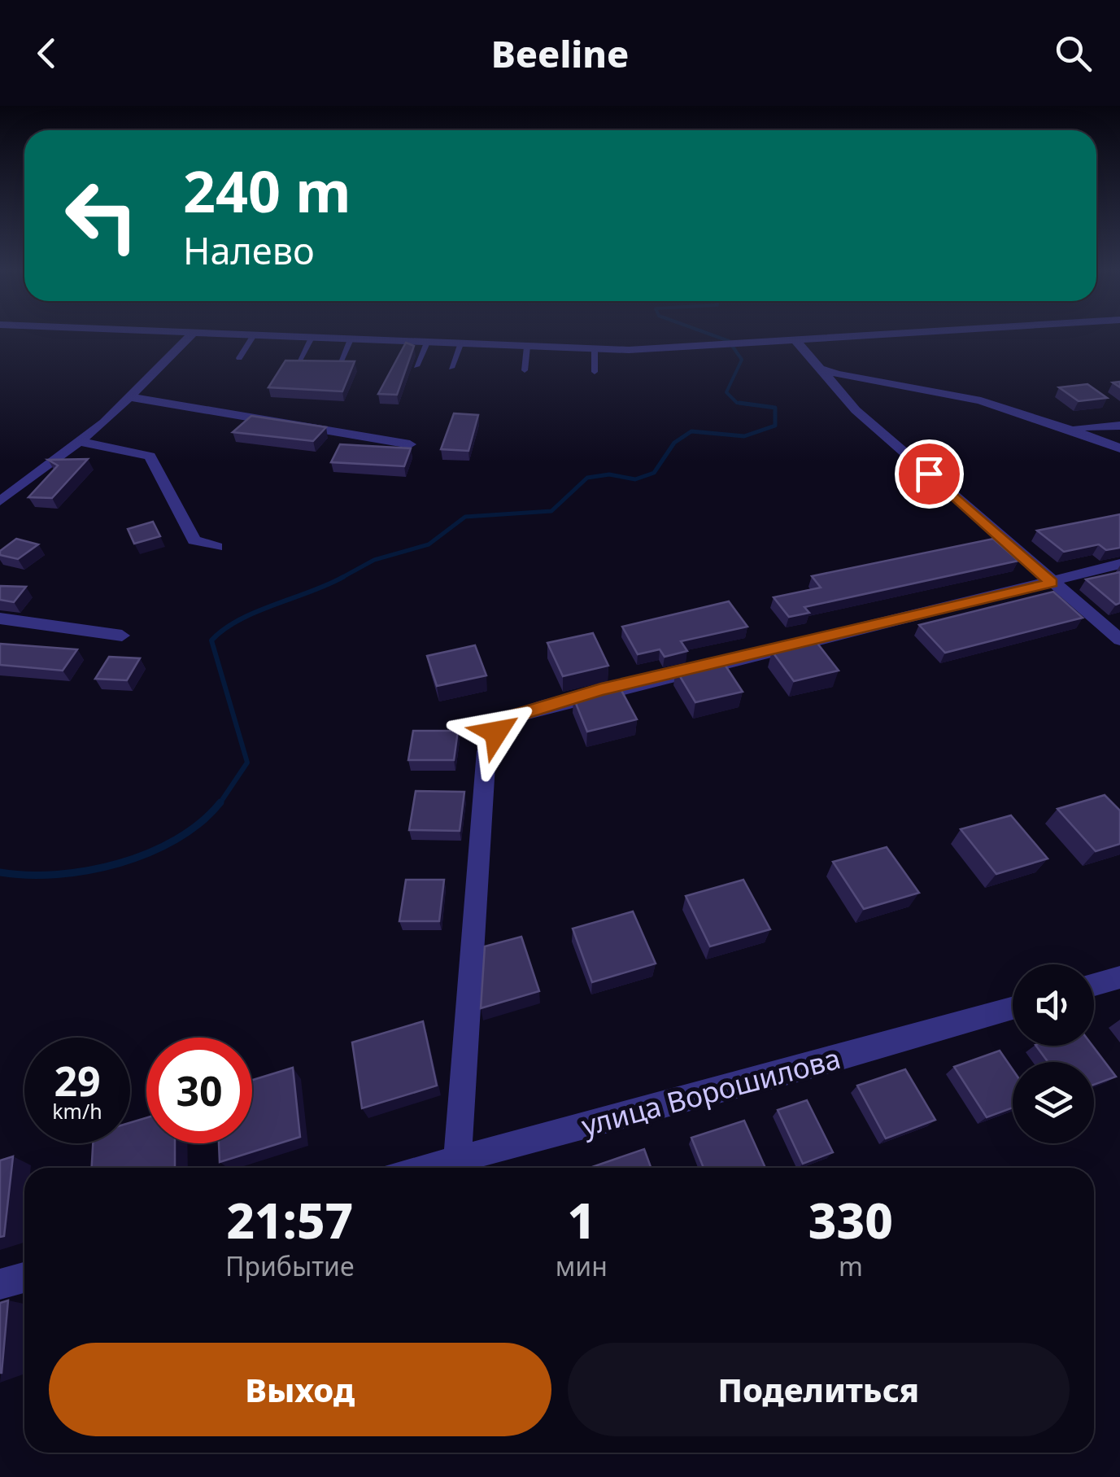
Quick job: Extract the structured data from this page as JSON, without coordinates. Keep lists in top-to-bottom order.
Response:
{
  "streets": {
    "street": ["улица Ворошилова"]
  },
  "page": {
    "header": "Beeline",
    "turn": ["240 m", "Налево"],
    "speed": "29 km/h",
    "limit": "30",
    "eta": [
      "21:57",
      "Прибытие",
      "1",
      "мин",
      "330",
      "m"
    ],
    "buttons": ["Выход", "Поделиться"]
  }
}
